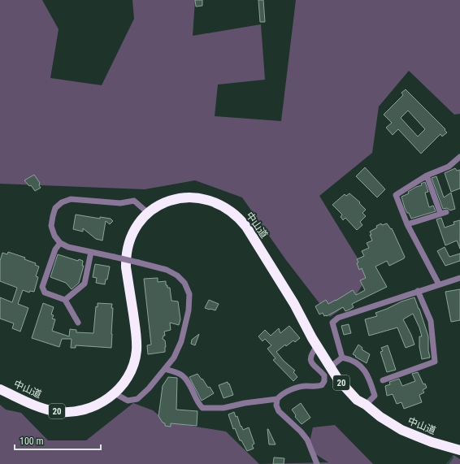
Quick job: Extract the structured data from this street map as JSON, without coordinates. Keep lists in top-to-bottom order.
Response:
{
  "streets": {
    "highway": ["中山道", "20"]
  },
  "scale_bar": "100 m"
}
